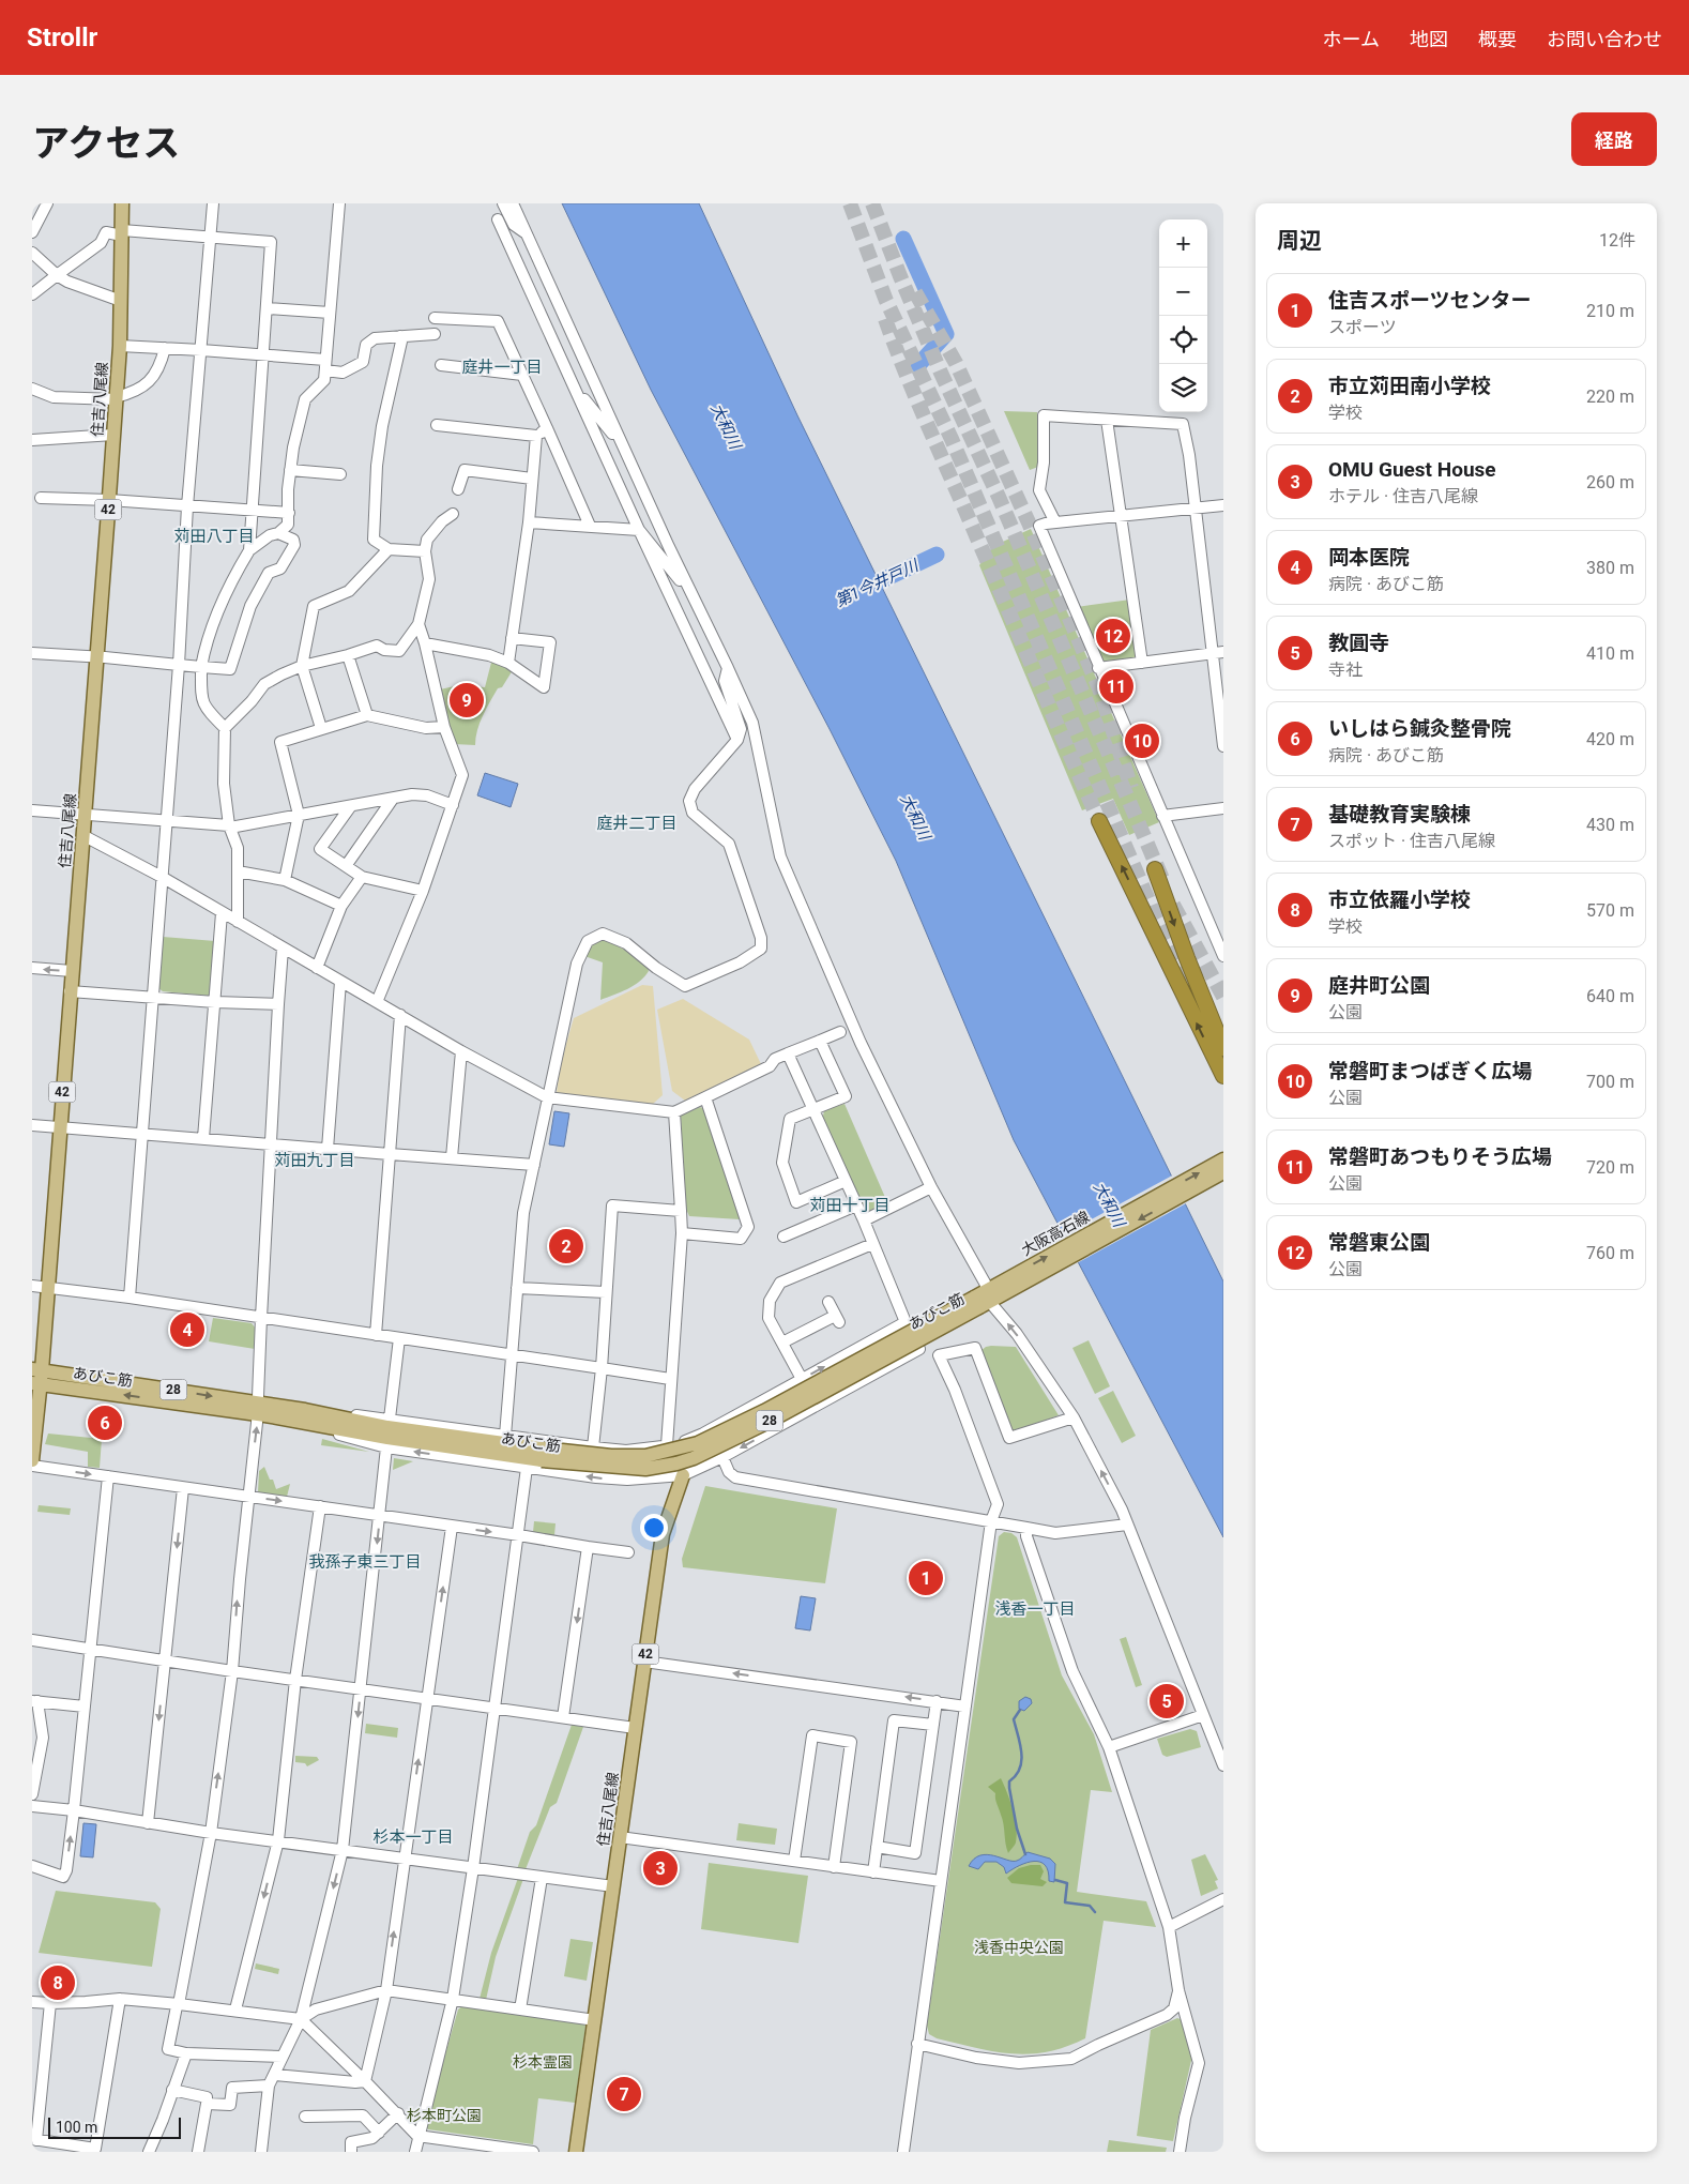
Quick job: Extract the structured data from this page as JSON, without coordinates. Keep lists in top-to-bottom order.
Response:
{
  "streets": {
    "main road": [
      "住吉八尾線",
      "42",
      "大阪高石線",
      "あびこ筋",
      "28"
    ]
  },
  "crossings": [
    ["住吉八尾線", "あびこ筋"],
    ["大阪高石線", "あびこ筋"]
  ],
  "districts": [
    "庭井一丁目",
    "苅田八丁目",
    "庭井二丁目",
    "苅田九丁目",
    "苅田十丁目",
    "我孫子東三丁目",
    "浅香一丁目",
    "杉本一丁目"
  ],
  "water": ["大和川", "第1今井戸川"],
  "parks": ["浅香中央公園", "杉本霊園", "杉本町公園"],
  "scale_bar": "100 m",
  "page": {
    "header": "Strollr",
    "nav": [
      "ホーム",
      "地図",
      "概要",
      "お問い合わせ"
    ],
    "title": "アクセス",
    "buttons": "経路",
    "heading": ["周辺", "12件"],
    "map_buttons": ["+", "−"],
    "list": [
      {
        "mark": "1",
        "name": "住吉スポーツセンター",
        "note": "スポーツ",
        "value": "210 m"
      },
      {
        "mark": "2",
        "name": "市立苅田南小学校",
        "note": "学校",
        "value": "220 m"
      },
      {
        "mark": "3",
        "name": "OMU Guest House",
        "note": "ホテル · 住吉八尾線",
        "value": "260 m"
      },
      {
        "mark": "4",
        "name": "岡本医院",
        "note": "病院 · あびこ筋",
        "value": "380 m"
      },
      {
        "mark": "5",
        "name": "教圓寺",
        "note": "寺社",
        "value": "410 m"
      },
      {
        "mark": "6",
        "name": "いしはら鍼灸整骨院",
        "note": "病院 · あびこ筋",
        "value": "420 m"
      },
      {
        "mark": "7",
        "name": "基礎教育実験棟",
        "note": "スポット · 住吉八尾線",
        "value": "430 m"
      },
      {
        "mark": "8",
        "name": "市立依羅小学校",
        "note": "学校",
        "value": "570 m"
      },
      {
        "mark": "9",
        "name": "庭井町公園",
        "note": "公園",
        "value": "640 m"
      },
      {
        "mark": "10",
        "name": "常磐町まつばぎく広場",
        "note": "公園",
        "value": "700 m"
      },
      {
        "mark": "11",
        "name": "常磐町あつもりそう広場",
        "note": "公園",
        "value": "720 m"
      },
      {
        "mark": "12",
        "name": "常磐東公園",
        "note": "公園",
        "value": "760 m"
      }
    ],
    "pins": [
      "12",
      "11",
      "9",
      "10",
      "2",
      "4",
      "6",
      "1",
      "5",
      "3",
      "8",
      "7"
    ],
    "scale": "100 m"
  }
}
